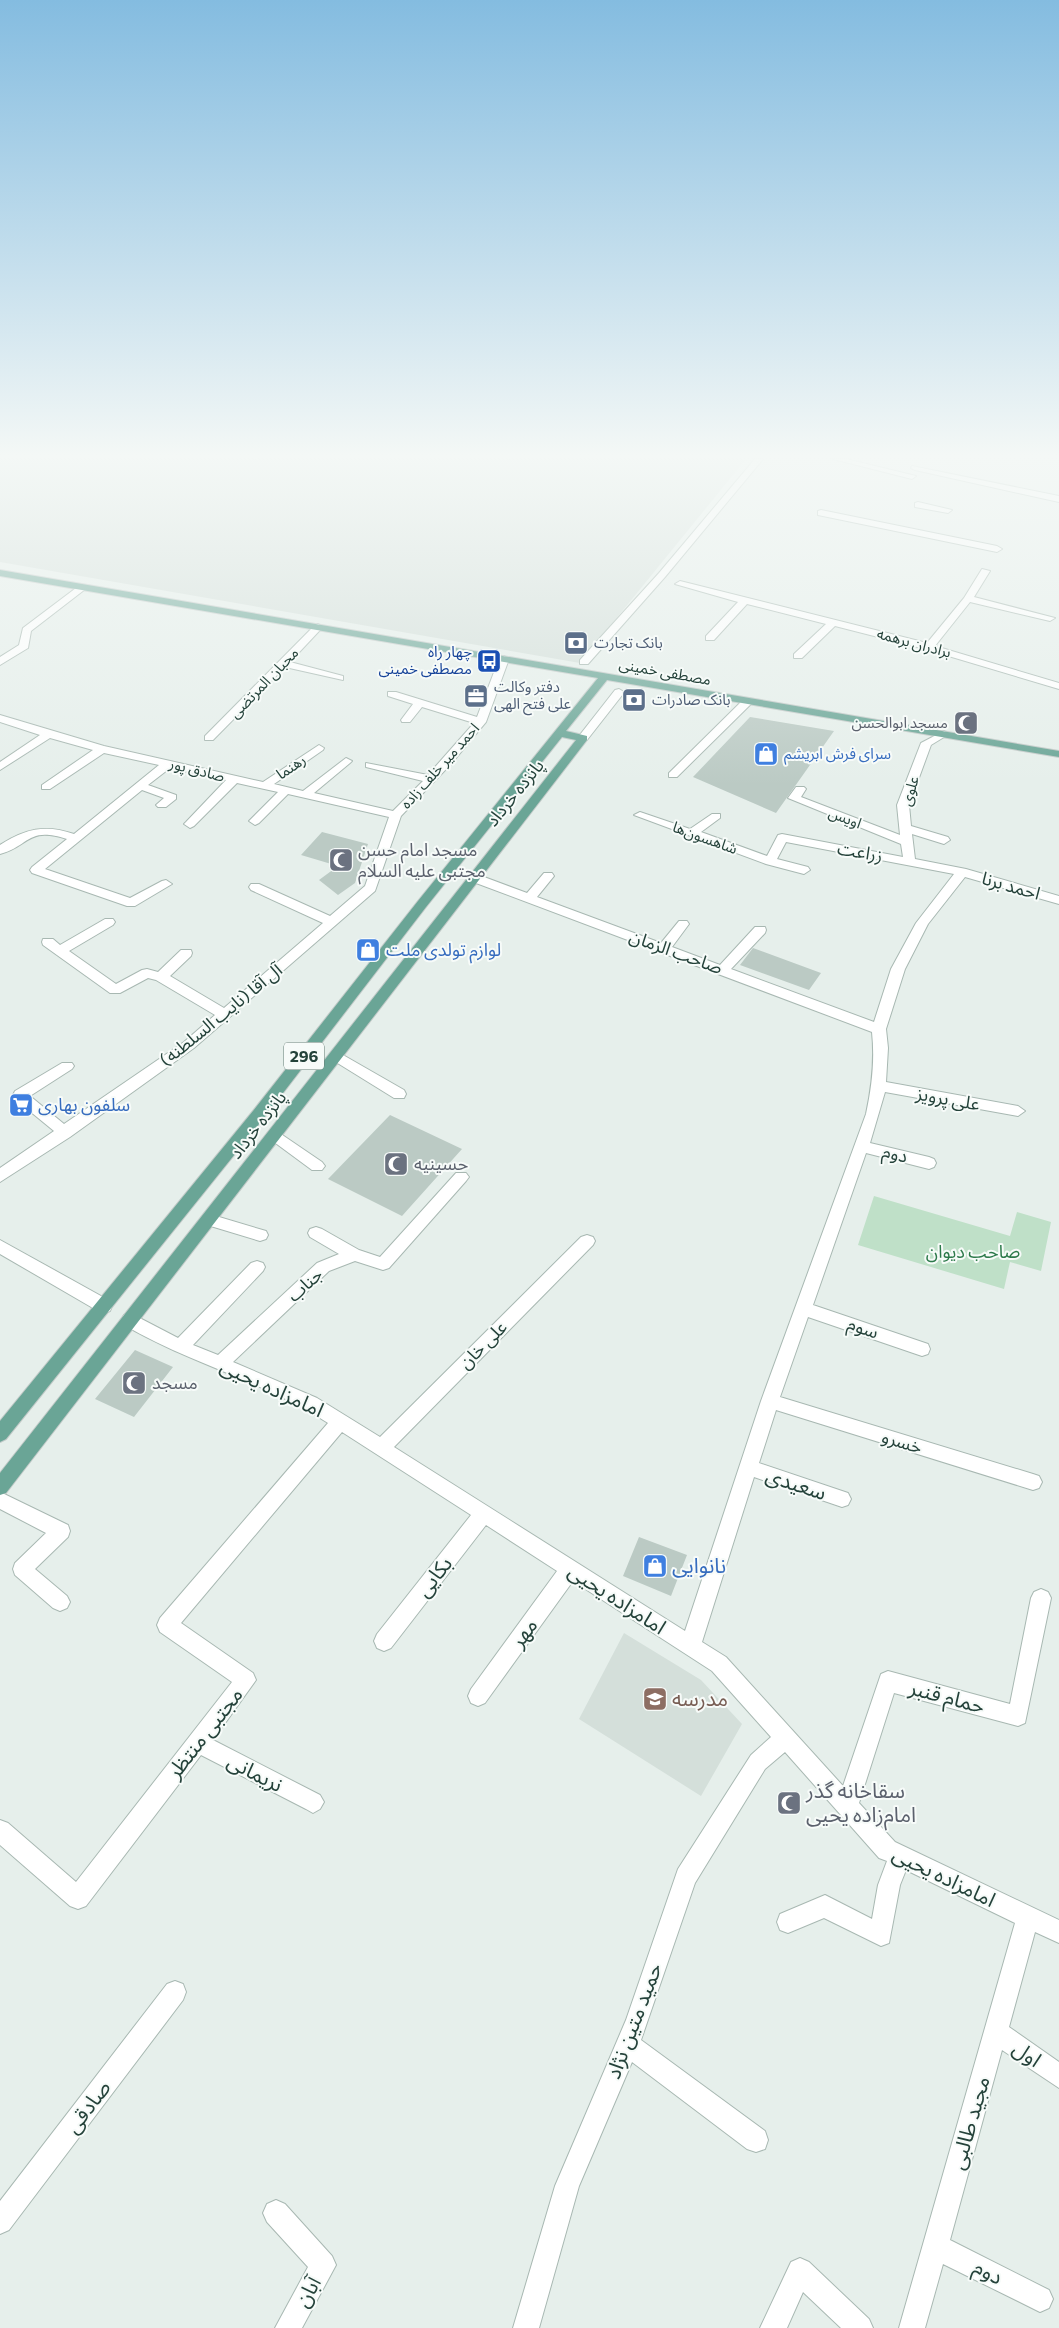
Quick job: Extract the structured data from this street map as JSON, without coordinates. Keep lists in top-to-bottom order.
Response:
{
  "streets": {
    "main road": ["مصطفی خمینی", "پانزده خرداد", "296"],
    "street": [
      "برادران برهمه",
      "محبان المرتضی",
      "احمد میر خلف زاده",
      "رهنما",
      "صادق پور",
      "علوی",
      "اویس",
      "شاهسون‌ها",
      "زراعت",
      "احمد برنا",
      "صاحب الزمان",
      "آل آقا (نایب السلطنه)",
      "علی پرویز",
      "دوم",
      "جناب",
      "سوم",
      "علی خان",
      "امامزاده یحیی",
      "خسرو",
      "سعیدی",
      "بکایی",
      "مهر",
      "حمام قنبر",
      "مجتبی منتظر",
      "نریمانی",
      "حمید متین نژاد",
      "اول",
      "صادقی",
      "مجید طالبی",
      "آبان"
    ]
  },
  "crossings": [
    ["مصطفی خمینی", "محبان المرتضی"],
    ["مصطفی خمینی", "احمد میر خلف زاده"],
    ["مصطفی خمینی", "علوی"],
    ["مصطفی خمینی", "پانزده خرداد"],
    ["احمد میر خلف زاده", "صادق پور"],
    ["احمد میر خلف زاده", "آل آقا (نایب السلطنه)"],
    ["رهنما", "صادق پور"],
    ["صادق پور", "آل آقا (نایب السلطنه)"],
    ["علوی", "اویس"],
    ["علوی", "زراعت"],
    ["پانزده خرداد", "صاحب الزمان"],
    ["پانزده خرداد", "امامزاده یحیی"],
    ["شاهسون‌ها", "زراعت"],
    ["زراعت", "احمد برنا"],
    ["دوم", "مجید طالبی"],
    ["جناب", "امامزاده یحیی"],
    ["علی خان", "امامزاده یحیی"],
    ["امامزاده یحیی", "بکایی"],
    ["امامزاده یحیی", "مهر"],
    ["امامزاده یحیی", "حمام قنبر"],
    ["امامزاده یحیی", "مجتبی منتظر"],
    ["امامزاده یحیی", "حمید متین نژاد"],
    ["امامزاده یحیی", "مجید طالبی"],
    ["مجتبی منتظر", "نریمانی"],
    ["اول", "مجید طالبی"]
  ],
  "parks": ["صاحب دیوان"],
  "places": {
    "bank": ["بانک تجارت", "بانک صادرات"],
    "bus stop": ["چهار راه مصطفی خمینی"],
    "office": ["دفتر وکالت علی فتح الهی"],
    "mosque": [
      "مسجد ابوالحسن",
      "مسجد امام حسن مجتبی علیه السلام",
      "حسینیه",
      "مسجد",
      "سقاخانه گذر امام‌زاده یحیی"
    ],
    "shop": ["سرای فرش ابریشم", "لوازم تولدی ملت", "نانوایی"],
    "supermarket": ["سلفون بهاری"],
    "school or university": ["مدرسه"]
  }
}
